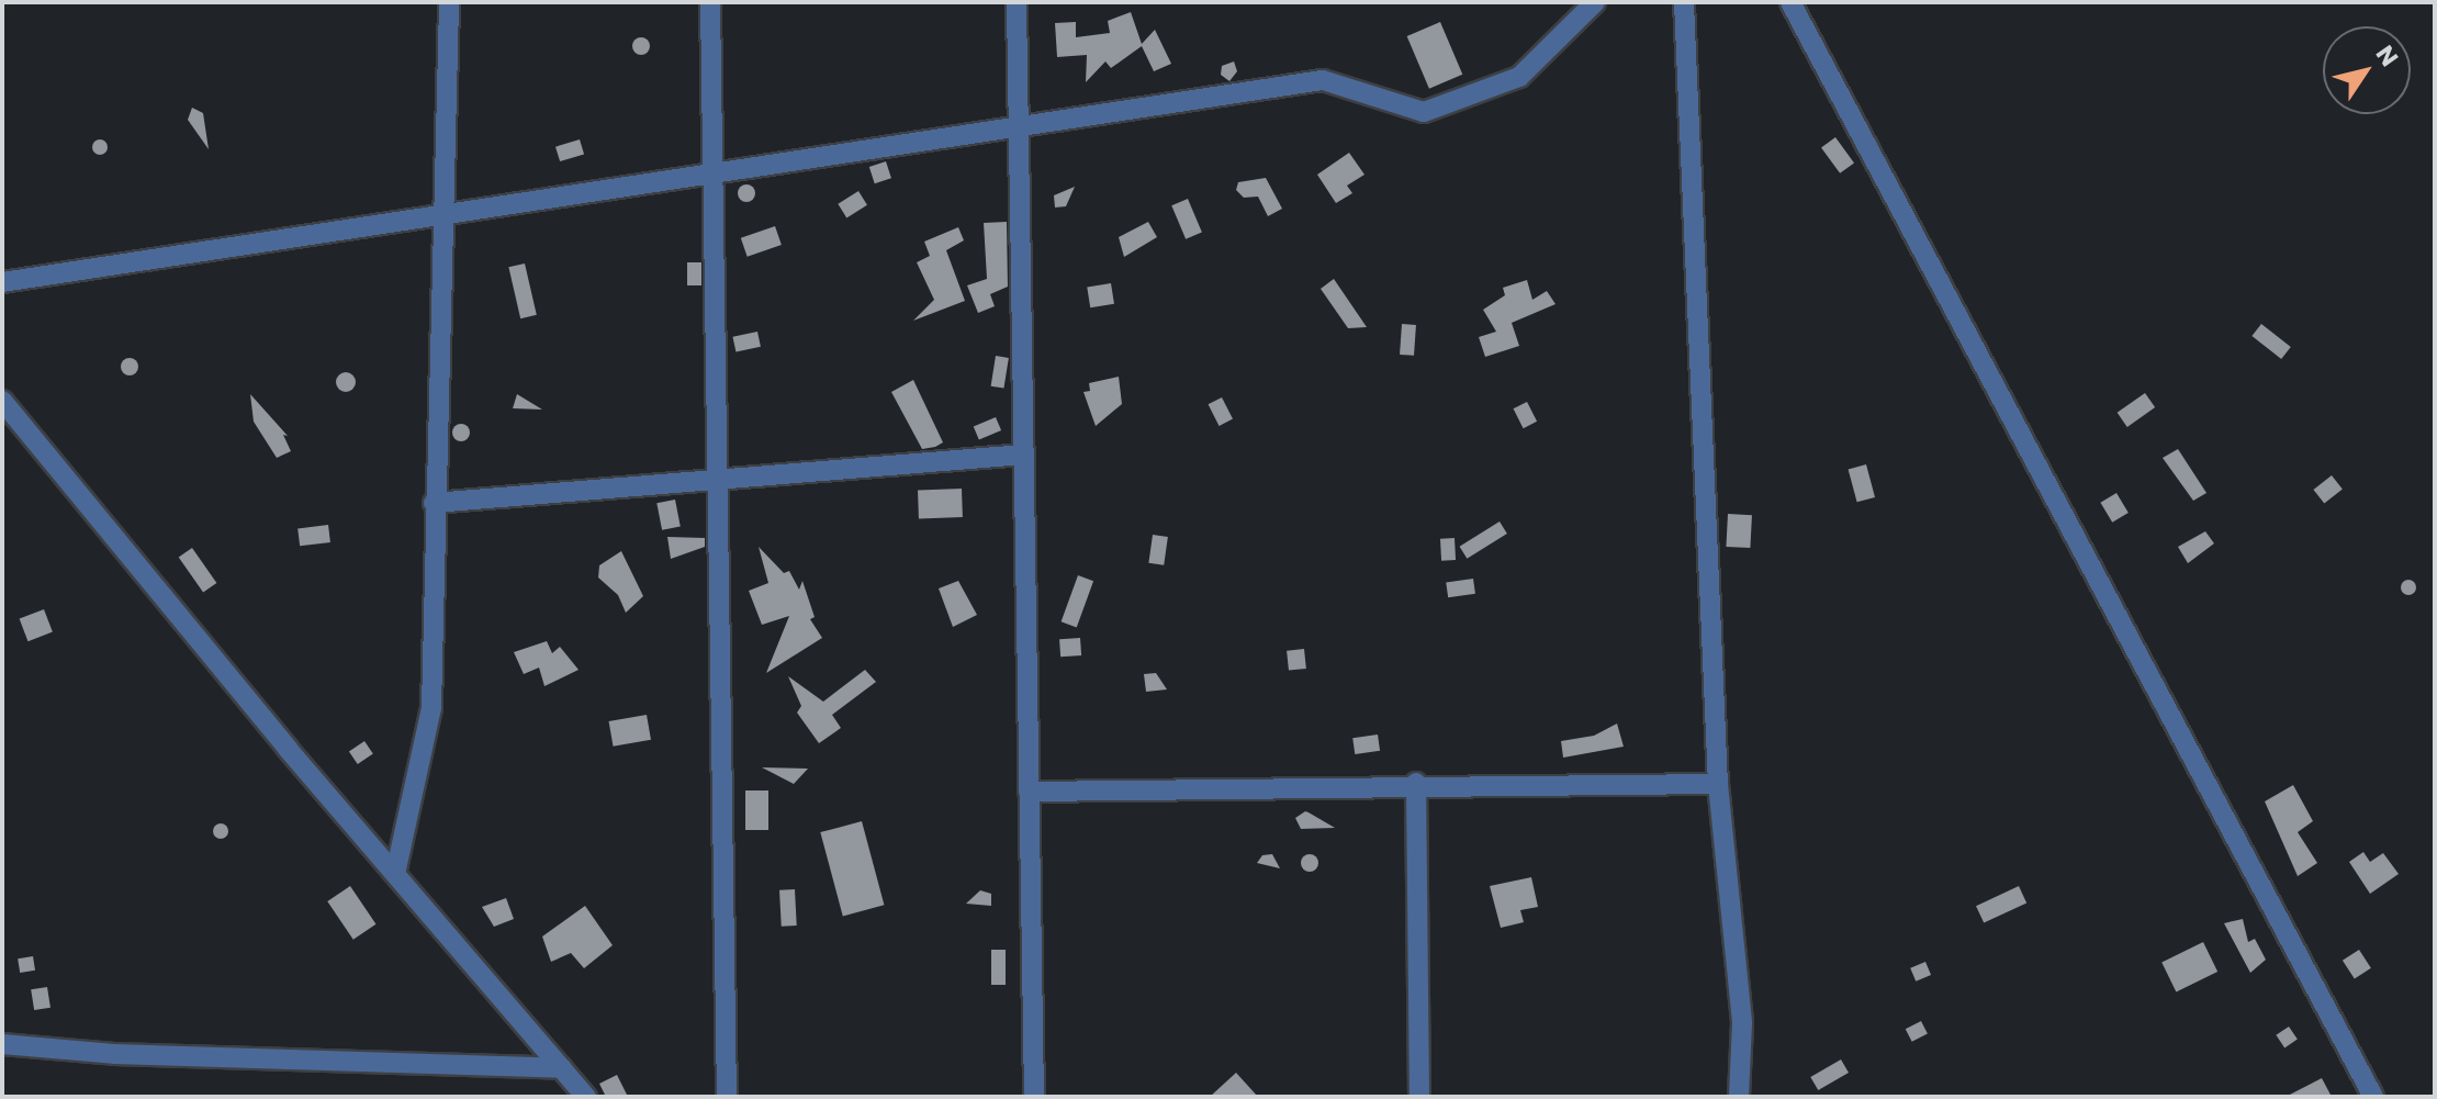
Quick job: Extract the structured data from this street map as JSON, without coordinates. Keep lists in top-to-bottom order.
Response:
{
  "north": "top right"
}
